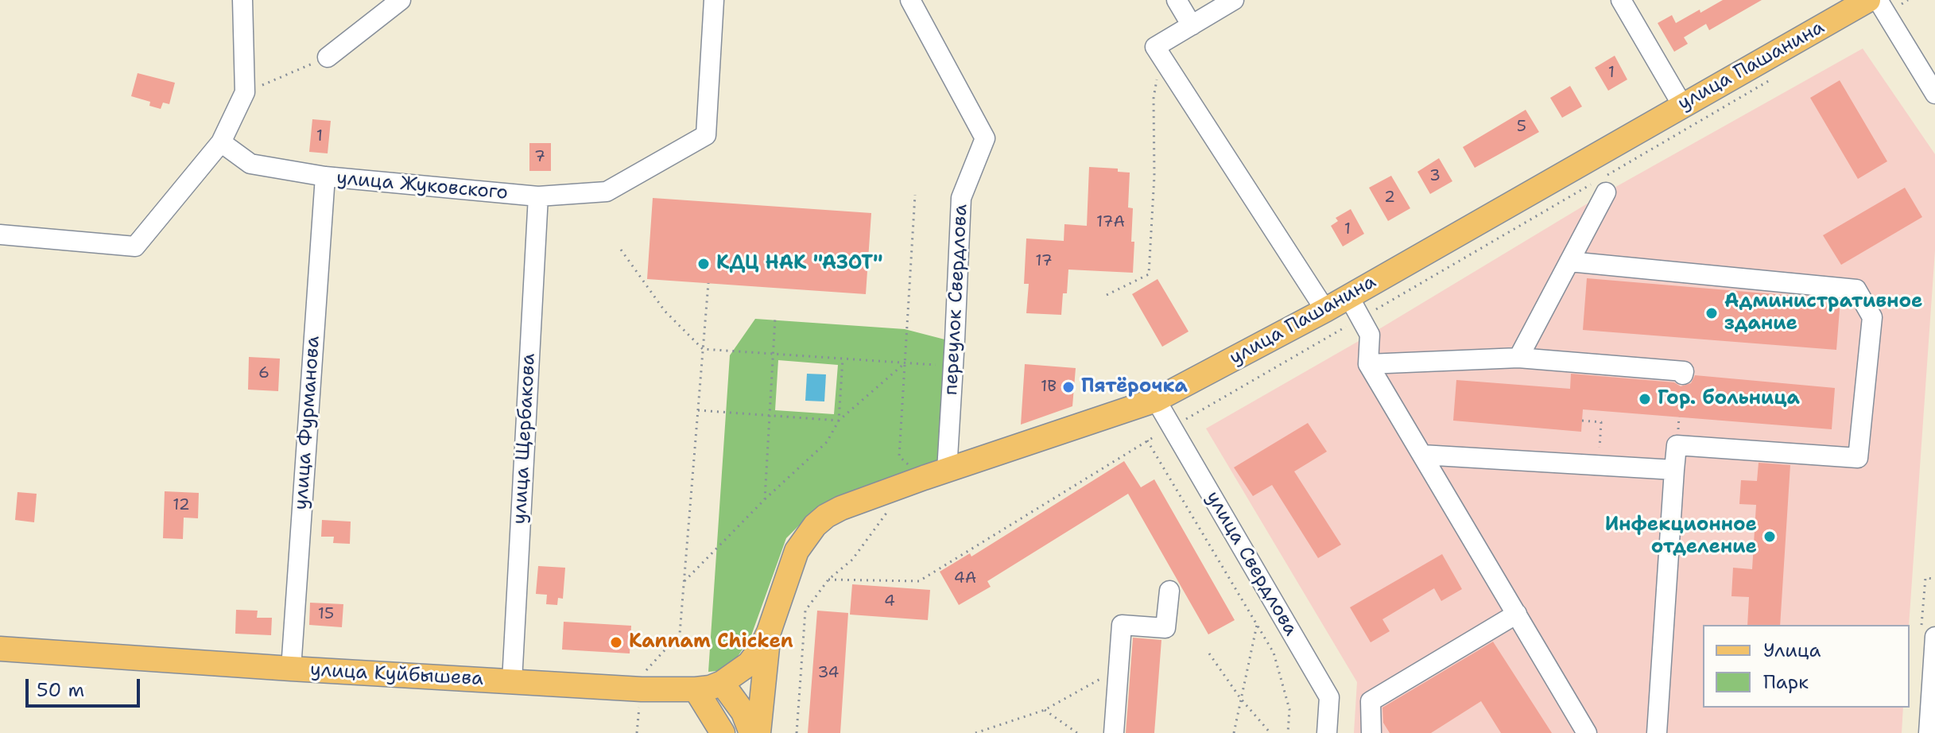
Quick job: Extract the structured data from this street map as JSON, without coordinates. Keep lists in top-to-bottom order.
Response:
{
  "streets": {
    "main road": ["улица Пашанина", "улица Куйбышева"],
    "street": [
      "улица Жуковского",
      "переулок Свердлова",
      "улица Фурманова",
      "улица Щербакова",
      "улица Свердлова"
    ]
  },
  "crossings": [
    ["улица Пашанина", "переулок Свердлова"],
    ["улица Пашанина", "улица Свердлова"],
    ["улица Пашанина", "улица Куйбышева"],
    ["улица Жуковского", "улица Фурманова"],
    ["улица Жуковского", "улица Щербакова"],
    ["улица Фурманова", "улица Куйбышева"],
    ["улица Щербакова", "улица Куйбышева"]
  ],
  "places": [
    "КДЦ НАК \"АЗОТ\"",
    "Административное здание",
    "Пятёрочка",
    "Гор. больница",
    "Инфекционное отделение",
    "Kannam Chicken"
  ],
  "house_numbers": [
    "1",
    "5",
    "1",
    "7",
    "3",
    "2",
    "17А",
    "1",
    "17",
    "6",
    "1В",
    "12",
    "4А",
    "4",
    "15",
    "34"
  ],
  "legend": ["Улица", "Парк"],
  "scale_bar": "50 m"
}
